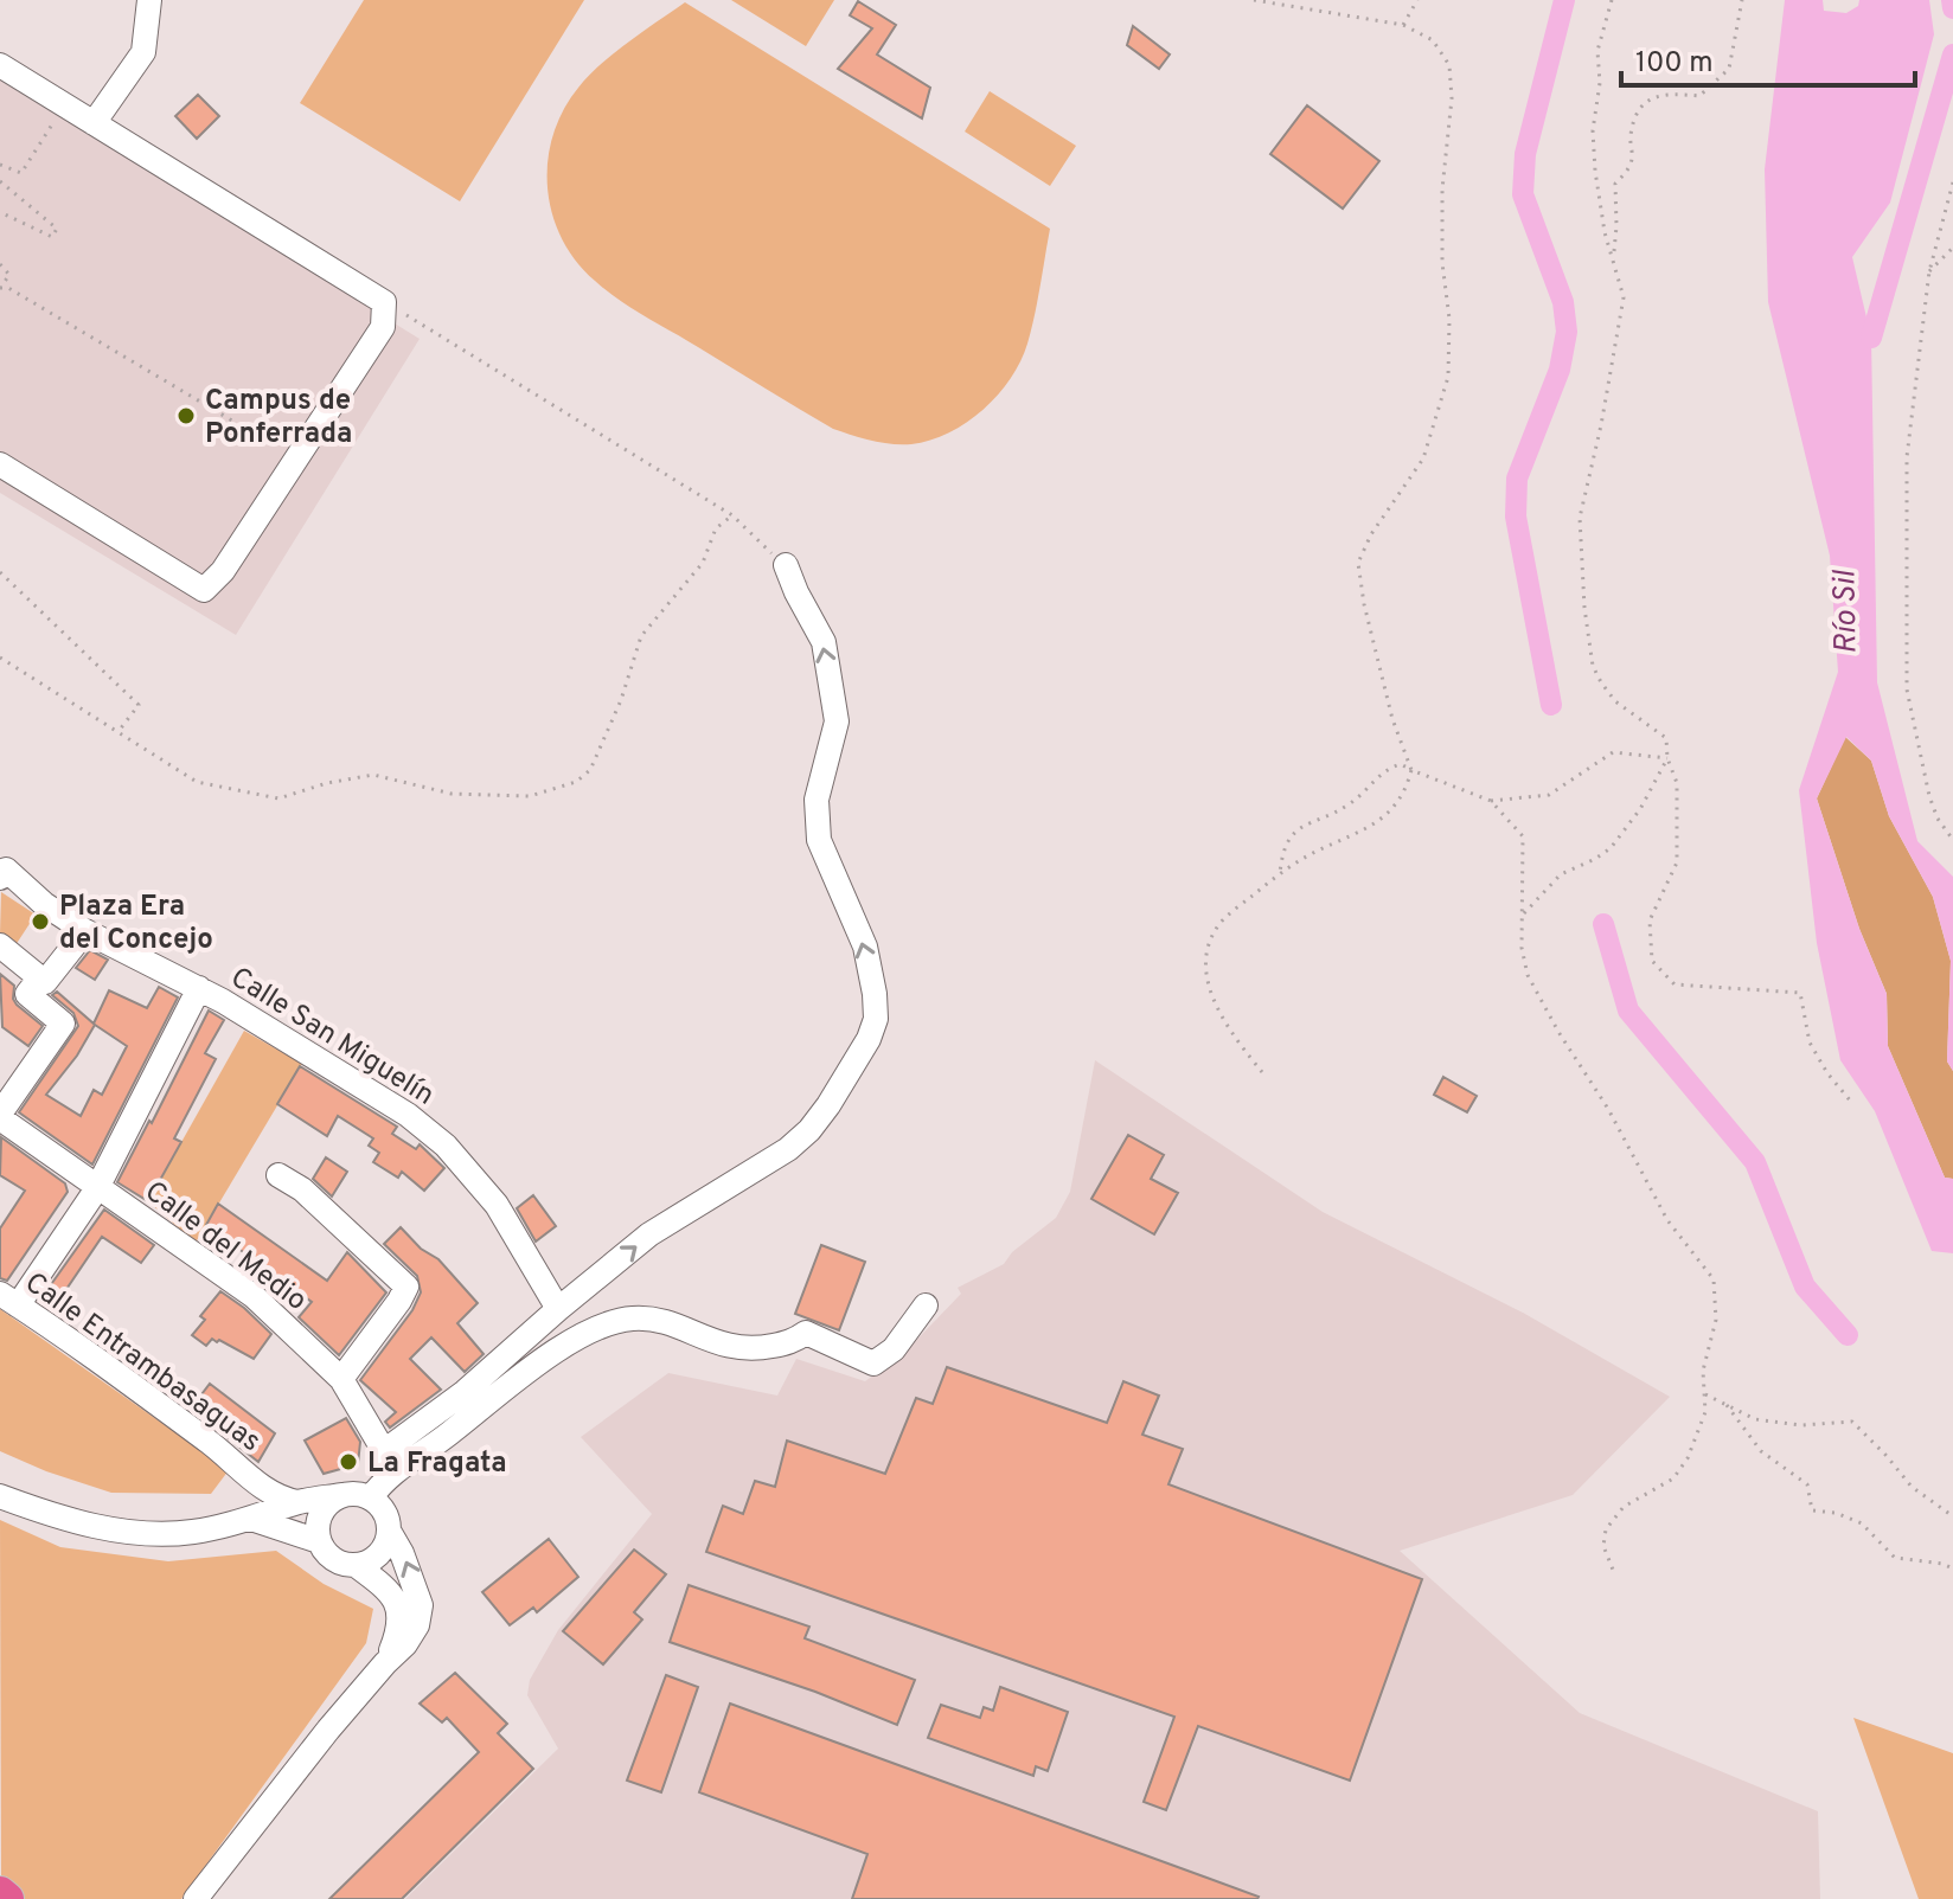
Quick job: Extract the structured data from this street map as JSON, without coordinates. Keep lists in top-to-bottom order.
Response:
{
  "streets": {
    "street": ["Calle San Miguelín", "Calle del Medio", "Calle Entrambasaguas"]
  },
  "water": ["Río Sil"],
  "places": ["Campus de Ponferrada", "Plaza Era del Concejo", "La Fragata"],
  "scale_bar": "100 m"
}
